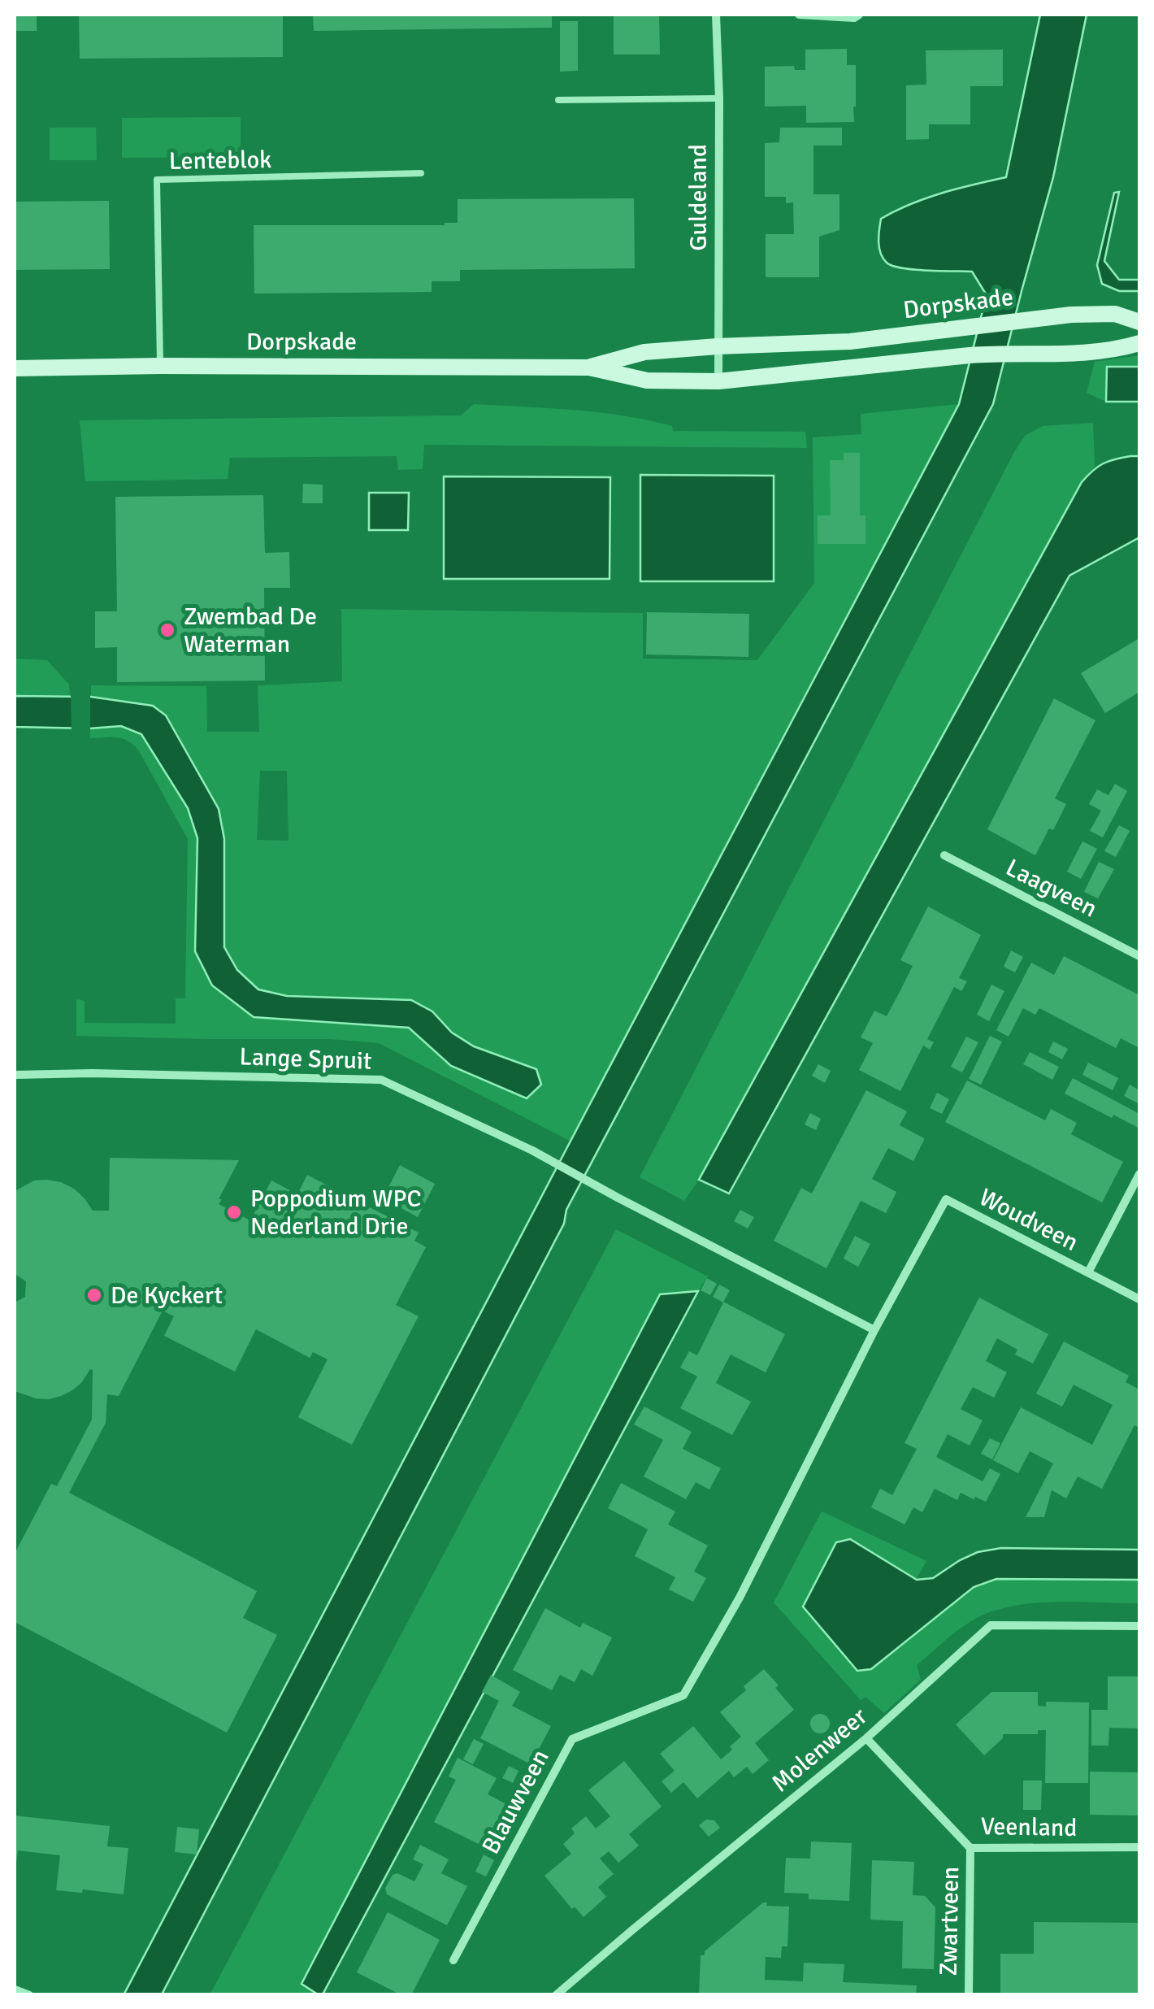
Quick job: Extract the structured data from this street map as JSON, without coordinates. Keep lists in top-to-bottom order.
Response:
{
  "streets": {
    "main road": ["Dorpskade"],
    "street": [
      "Guldeland",
      "Laagveen",
      "Lange Spruit",
      "Woudveen",
      "Molenweer",
      "Blauwveen",
      "Veenland",
      "Zwartveen"
    ],
    "lane": ["Lenteblok"]
  },
  "crossings": [
    ["Lenteblok", "Dorpskade"],
    ["Guldeland", "Dorpskade"],
    ["Lange Spruit", "Woudveen"],
    ["Woudveen", "Blauwveen"],
    ["Molenweer", "Veenland"],
    ["Veenland", "Zwartveen"]
  ],
  "places": ["Zwembad De Waterman", "Poppodium WPC Nederland Drie", "De Kyckert"]
}
